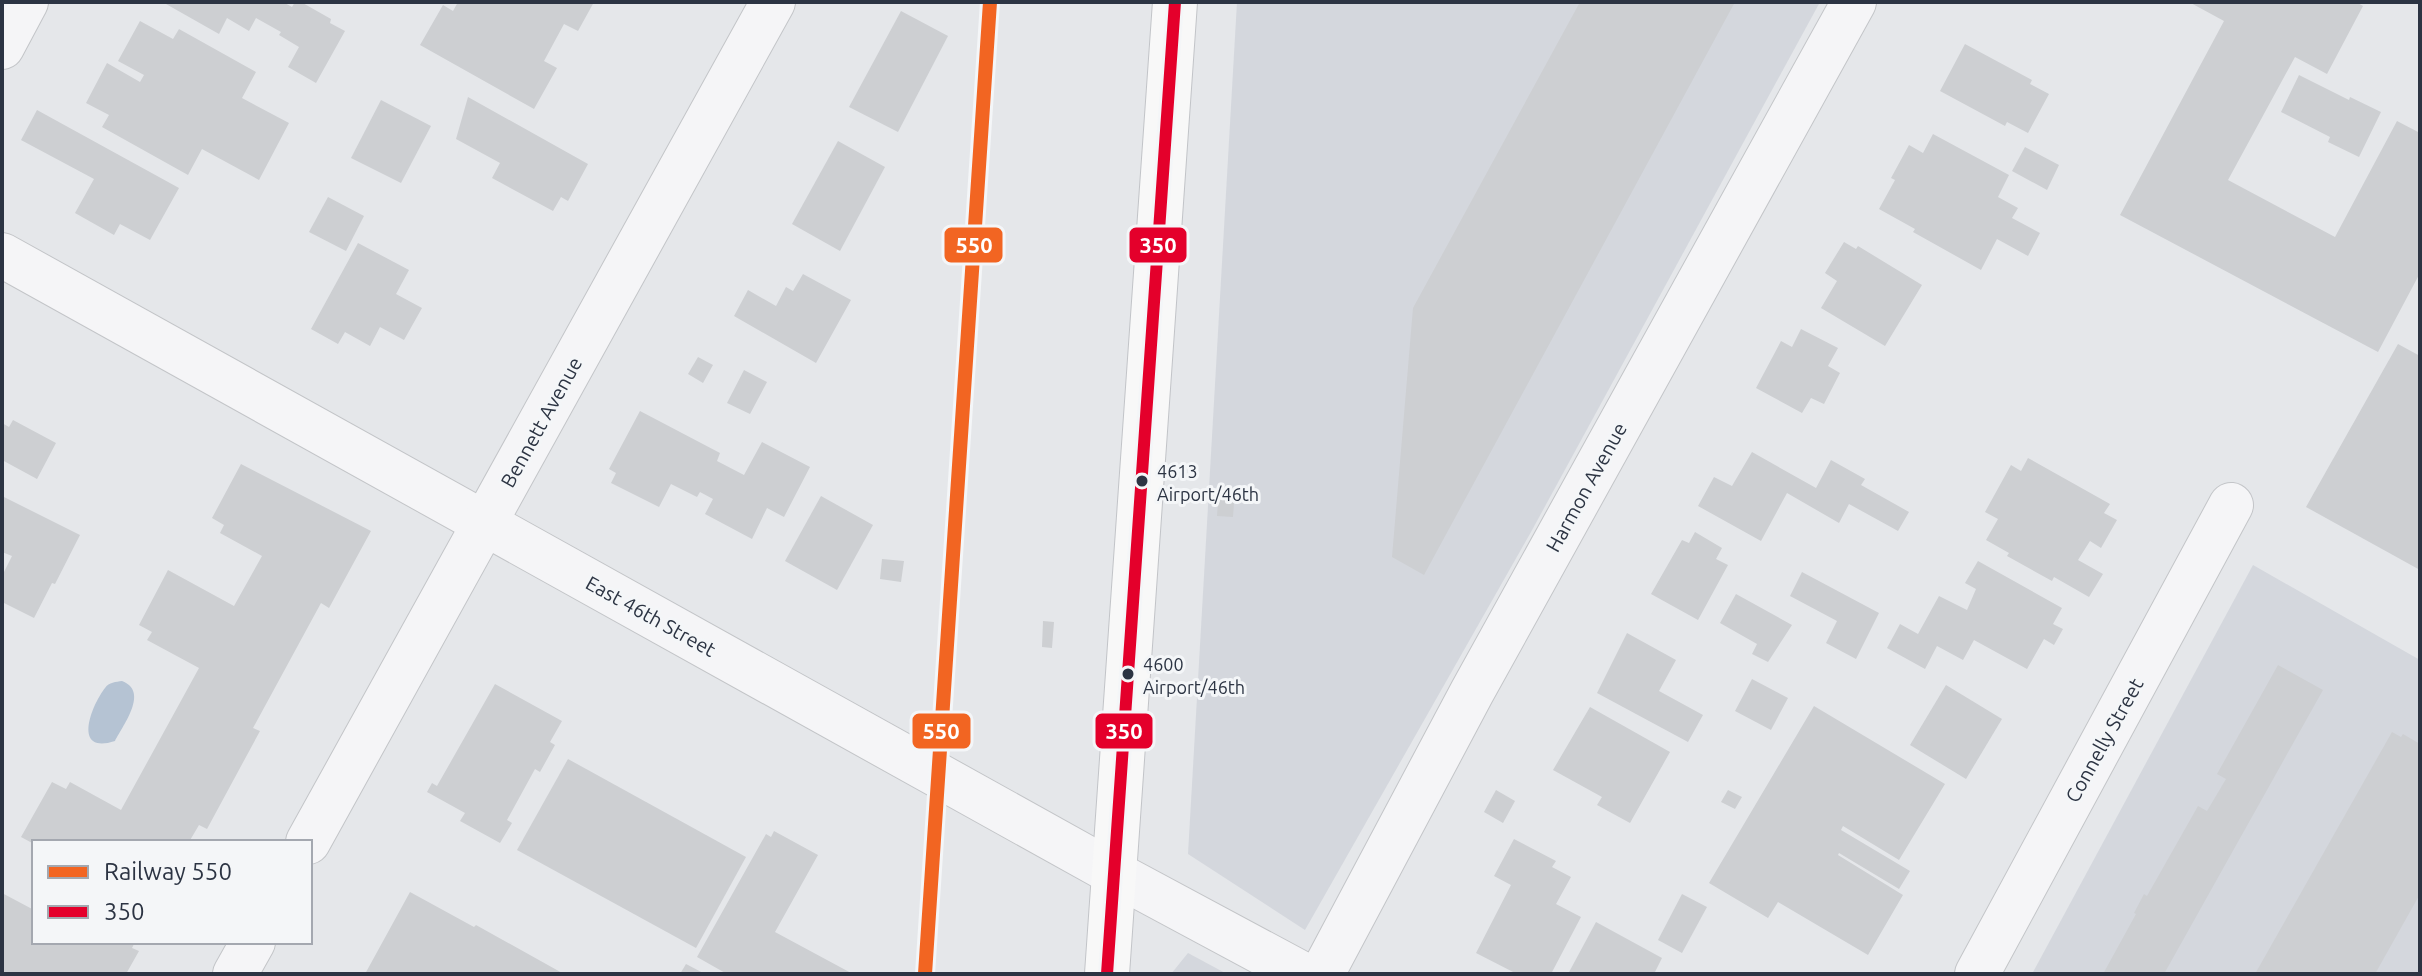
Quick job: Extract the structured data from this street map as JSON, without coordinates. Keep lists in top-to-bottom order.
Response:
{
  "streets": {
    "street": [
      "Bennett Avenue",
      "Harmon Avenue",
      "East 46th Street",
      "Connelly Street"
    ]
  },
  "crossings": [
    ["Bennett Avenue", "East 46th Street"]
  ],
  "places": ["4613 Airport/46th", "4600 Airport/46th"],
  "lines": ["rail line 550", "transit line 350"],
  "legend": ["Railway 550", "350"]
}
